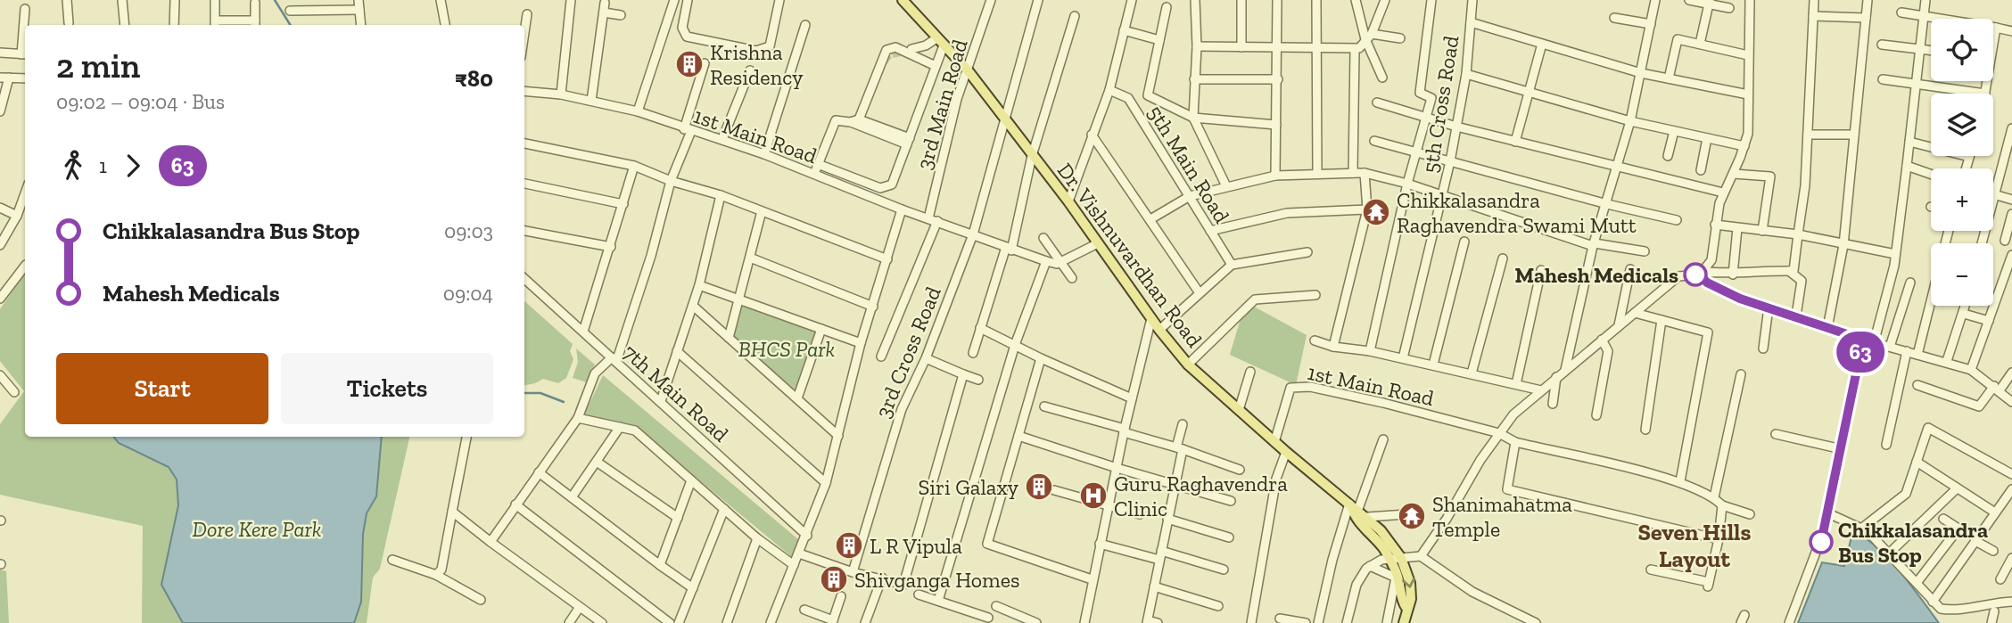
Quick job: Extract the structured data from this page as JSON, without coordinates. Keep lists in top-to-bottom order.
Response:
{
  "streets": {
    "main road": ["Dr. Vishnuvardhan Road"],
    "street": [
      "3rd Main Road",
      "5th Cross Road",
      "1st Main Road",
      "5th Main Road",
      "3rd Cross Road",
      "7th Main Road"
    ]
  },
  "crossings": [
    ["3rd Main Road", "1st Main Road"],
    ["3rd Main Road", "Dr. Vishnuvardhan Road"],
    ["1st Main Road", "Dr. Vishnuvardhan Road"],
    ["1st Main Road", "3rd Cross Road"],
    ["Dr. Vishnuvardhan Road", "3rd Cross Road"]
  ],
  "districts": ["Seven Hills Layout"],
  "parks": ["BHCS Park", "Dore Kere Park"],
  "places": {
    "building": [
      "Krishna Residency",
      "Siri Galaxy",
      "L R Vipula",
      "Shivganga Homes"
    ],
    "temple": ["Chikkalasandra Raghavendra Swami Mutt", "Shanimahatma Temple"],
    "other": ["Mahesh Medicals", "Chikkalasandra Bus Stop"],
    "hospital": ["Guru Raghavendra Clinic"]
  },
  "lines": ["bus line 63"],
  "page": {
    "on_map": "63",
    "map_buttons": ["+", "−"],
    "heading": ["2 min", "09:02 – 09:04 · Bus", "₹80"],
    "legs": ["1", "63"],
    "list": [
      {
        "name": "Chikkalasandra Bus Stop",
        "value": "09:03"
      },
      {
        "name": "Mahesh Medicals",
        "value": "09:04"
      }
    ],
    "buttons": ["Start", "Tickets"]
  }
}
